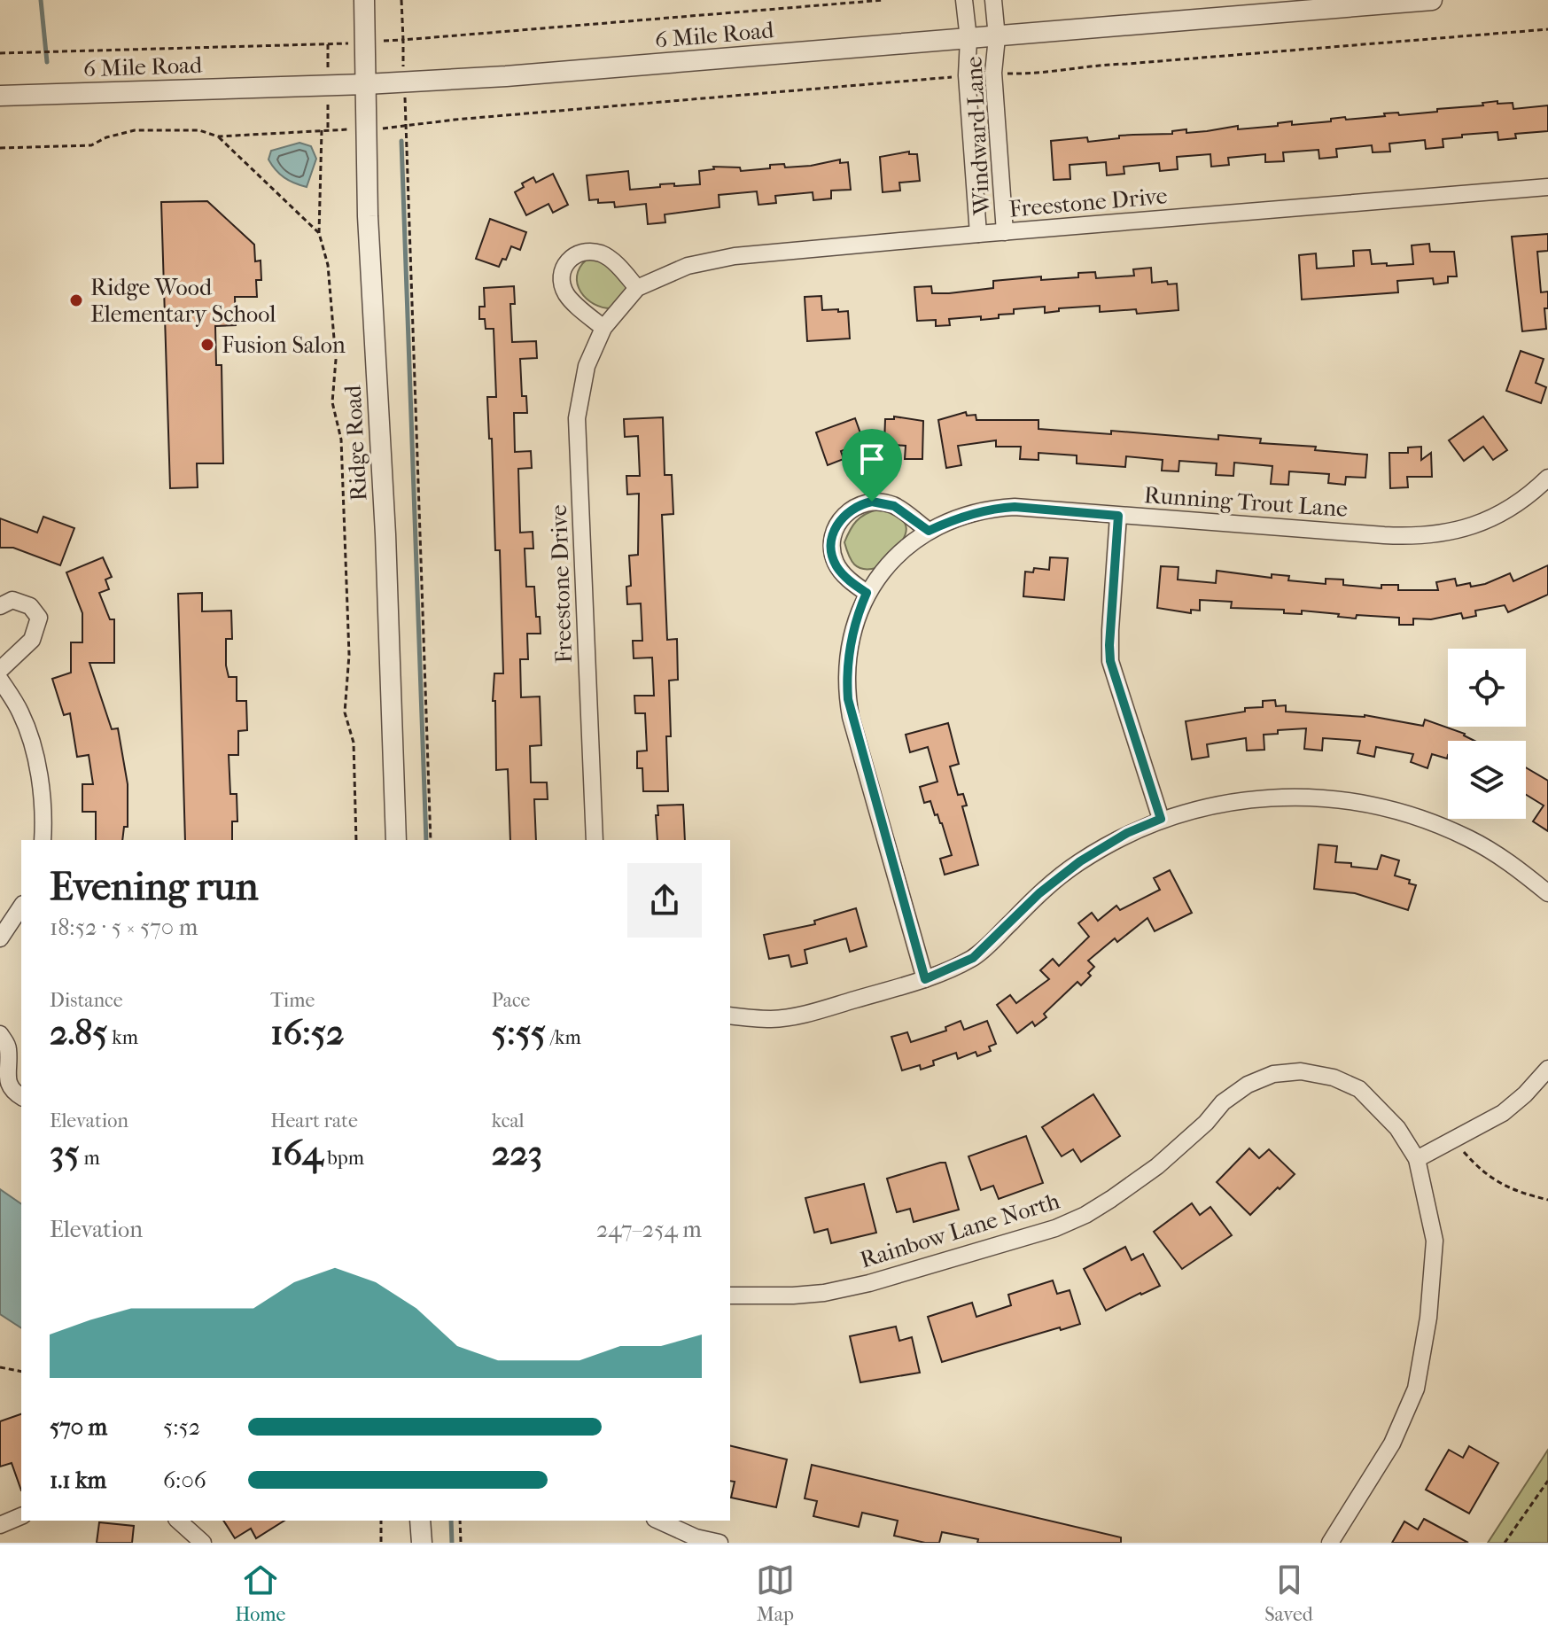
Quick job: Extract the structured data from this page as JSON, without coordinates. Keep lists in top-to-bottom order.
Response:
{
  "streets": {
    "street": [
      "6 Mile Road",
      "Windward Lane",
      "Freestone Drive",
      "Ridge Road",
      "Running Trout Lane",
      "Rainbow Lane North"
    ]
  },
  "crossings": [
    ["6 Mile Road", "Windward Lane"],
    ["6 Mile Road", "Ridge Road"],
    ["Windward Lane", "Freestone Drive"]
  ],
  "places": ["Ridge Wood Elementary School", "Fusion Salon"],
  "page": {
    "heading": ["Evening run", "18:52 · 5 × 570 m"],
    "stats": [
      ["Distance", "2.85 km"],
      ["Time", "16:52"],
      ["Pace", "5:55 /km"],
      ["Elevation", "35 m"],
      ["Heart rate", "164 bpm"],
      ["kcal", "223"]
    ],
    "chart": ["Elevation", "247–254 m"],
    "list": [
      {
        "name": "570 m",
        "note": "5:52"
      },
      {
        "name": "1.1 km",
        "note": "6:06"
      }
    ],
    "tabs": ["Home", "Map", "Saved"]
  }
}
